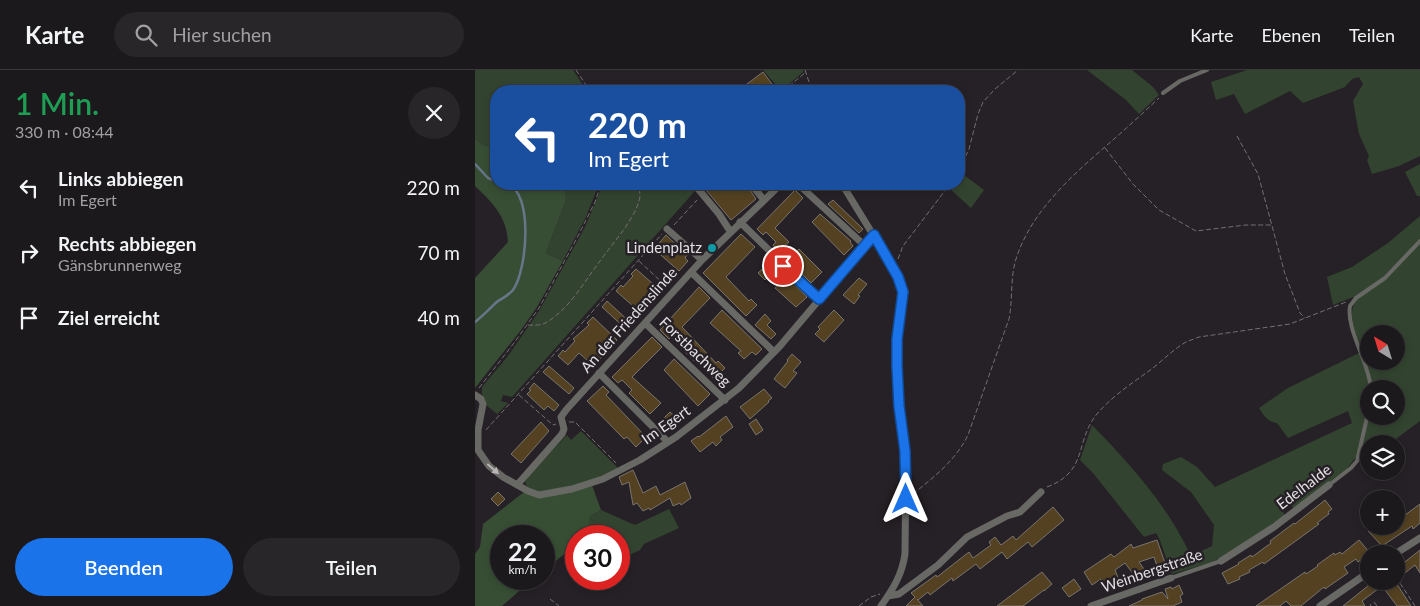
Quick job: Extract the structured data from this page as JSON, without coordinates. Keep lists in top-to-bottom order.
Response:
{
  "streets": {
    "street": [
      "An der Friedenslinde",
      "Forstbachweg",
      "Im Egert",
      "Edelhalde",
      "Weinbergstraße"
    ]
  },
  "crossings": [
    ["An der Friedenslinde", "Forstbachweg"],
    ["An der Friedenslinde", "Im Egert"],
    ["Forstbachweg", "Im Egert"],
    ["Edelhalde", "Weinbergstraße"]
  ],
  "places": ["Lindenplatz"],
  "north": "top left",
  "page": {
    "header": "Karte",
    "search": "Hier suchen",
    "nav": ["Karte", "Ebenen", "Teilen"],
    "heading": ["1 Min.", "330 m · 08:44"],
    "turn": ["220 m", "Im Egert"],
    "list": [
      {
        "name": "Links abbiegen",
        "note": "Im Egert",
        "value": "220 m"
      },
      {
        "name": "Rechts abbiegen",
        "note": "Gänsbrunnenweg",
        "value": "70 m"
      },
      {
        "name": "Ziel erreicht",
        "value": "40 m"
      }
    ],
    "map_buttons": ["+", "−"],
    "speed": "22 km/h",
    "limit": "30",
    "buttons": ["Beenden", "Teilen"]
  }
}
